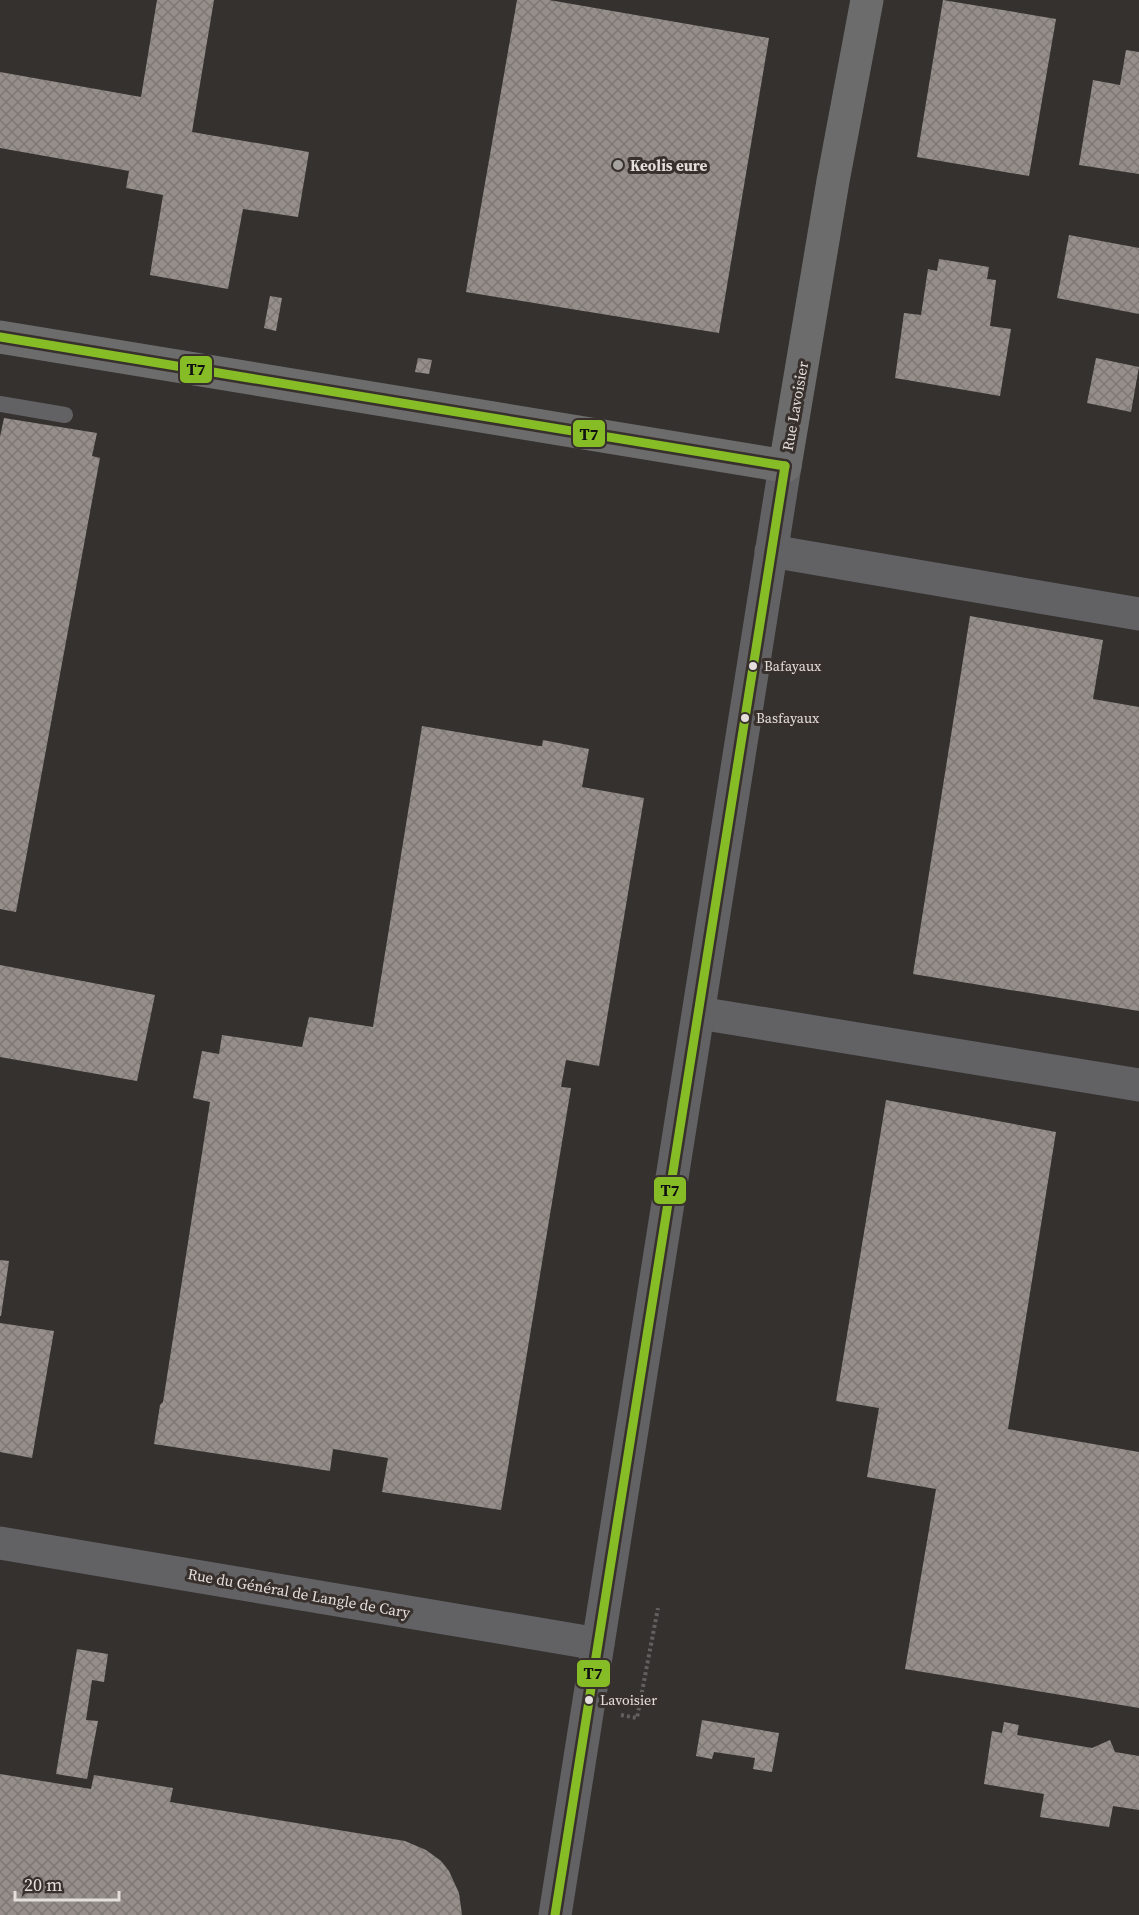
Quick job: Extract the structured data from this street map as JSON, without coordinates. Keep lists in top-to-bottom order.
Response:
{
  "streets": {
    "street": ["Rue Lavoisier", "Rue du Général de Langle de Cary"]
  },
  "crossings": [
    ["Rue Lavoisier", "Rue du Général de Langle de Cary"]
  ],
  "places": [
    "Keolis eure",
    "Bafayaux",
    "Basfayaux",
    "Lavoisier"
  ],
  "lines": ["transit line T7"],
  "scale_bar": "20 m"
}
